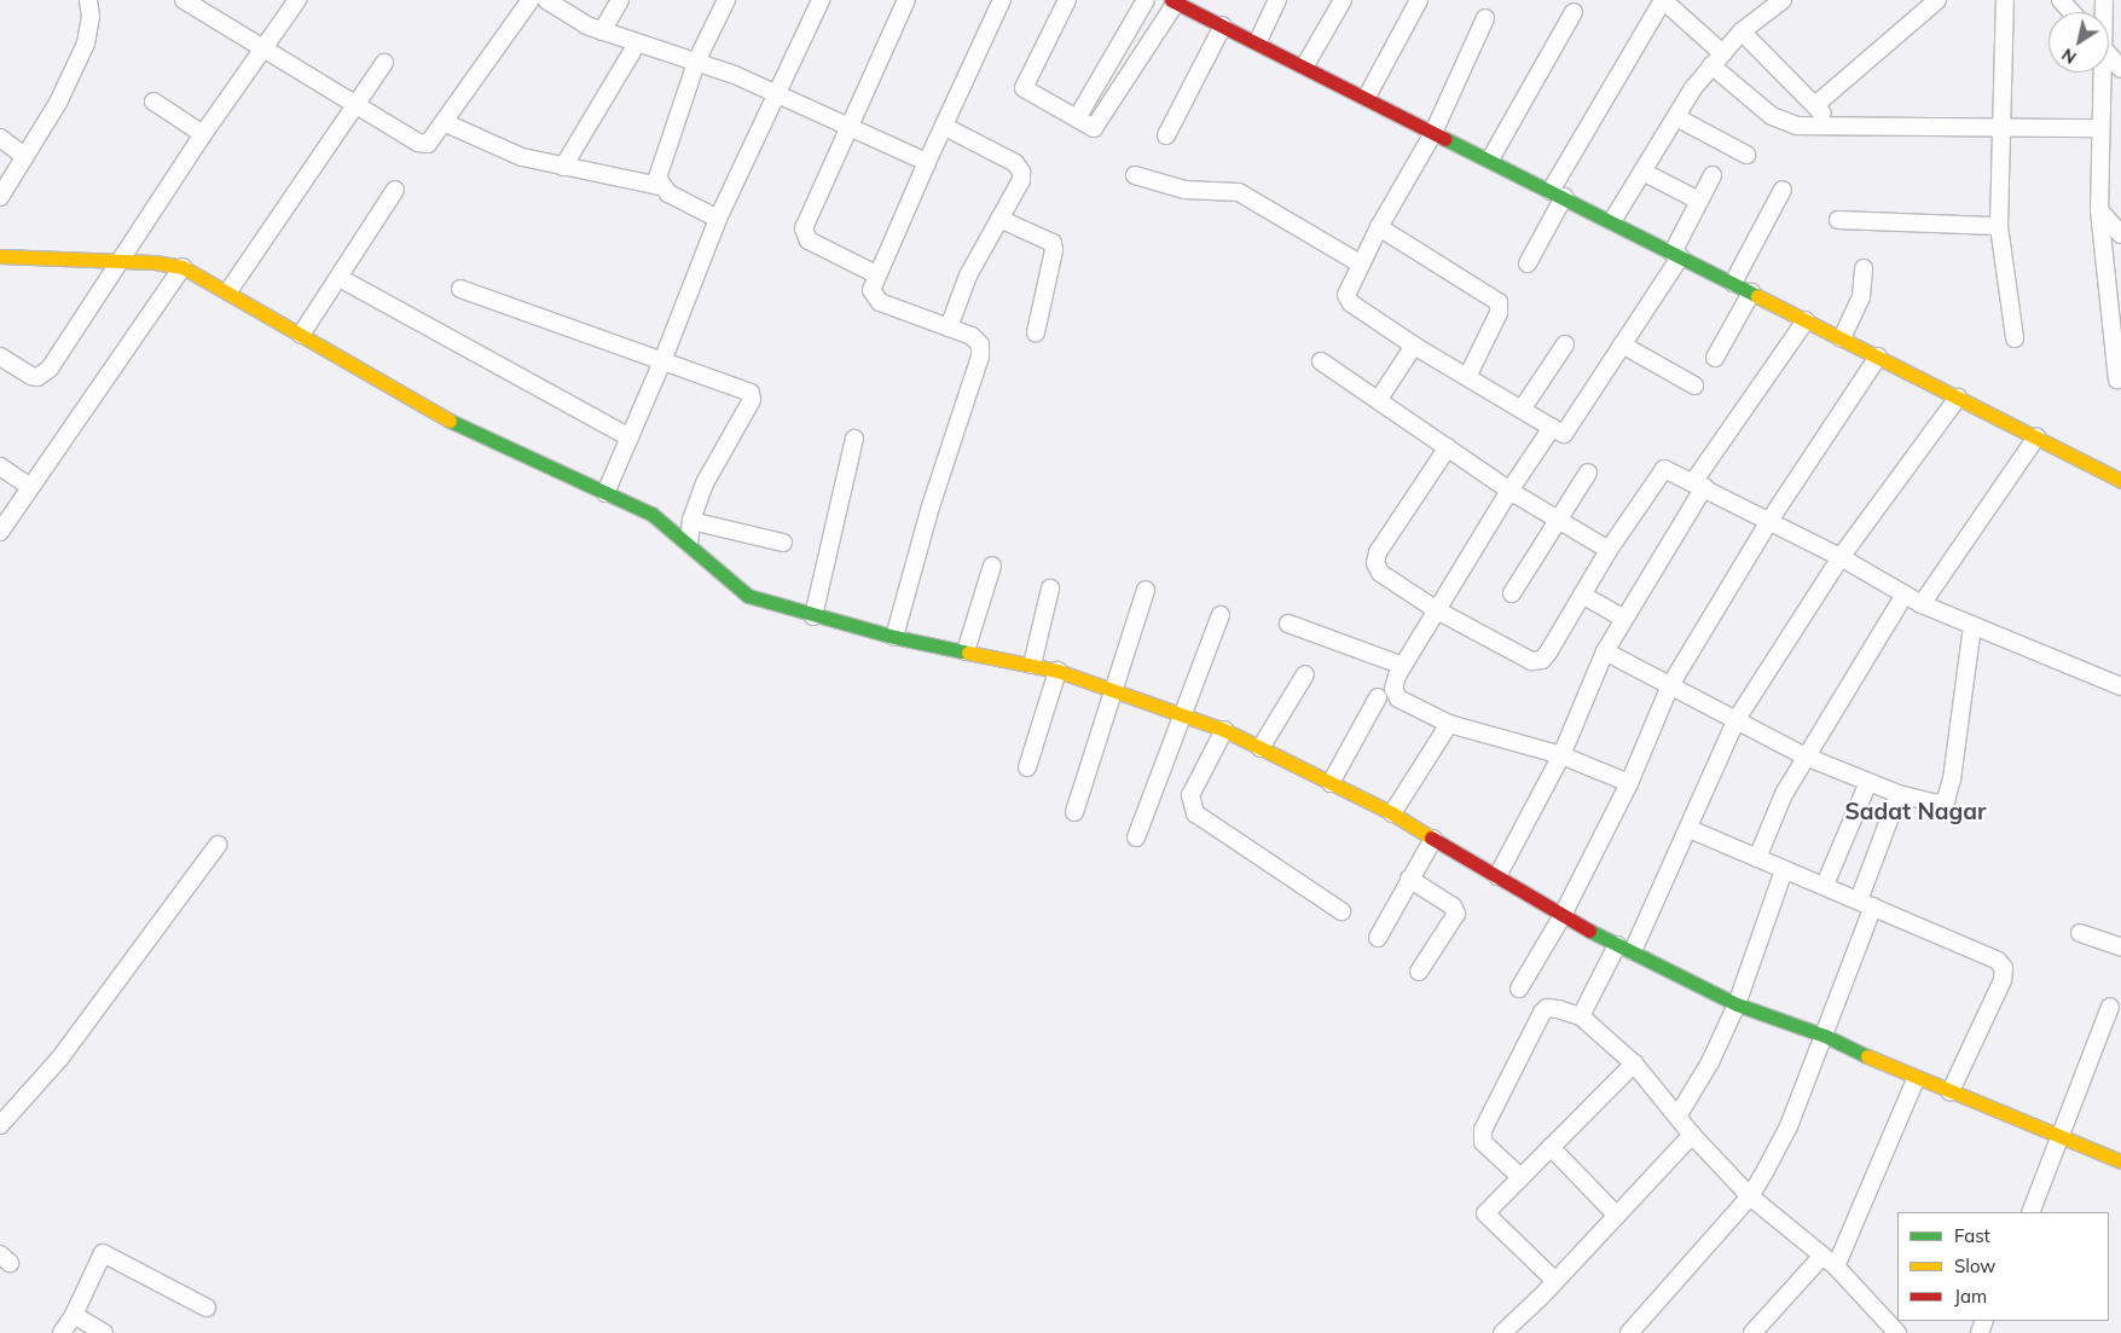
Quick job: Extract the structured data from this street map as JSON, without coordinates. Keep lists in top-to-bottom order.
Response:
{
  "districts": ["Sadat Nagar"],
  "legend": ["Fast", "Slow", "Jam"],
  "north": "bottom left"
}
